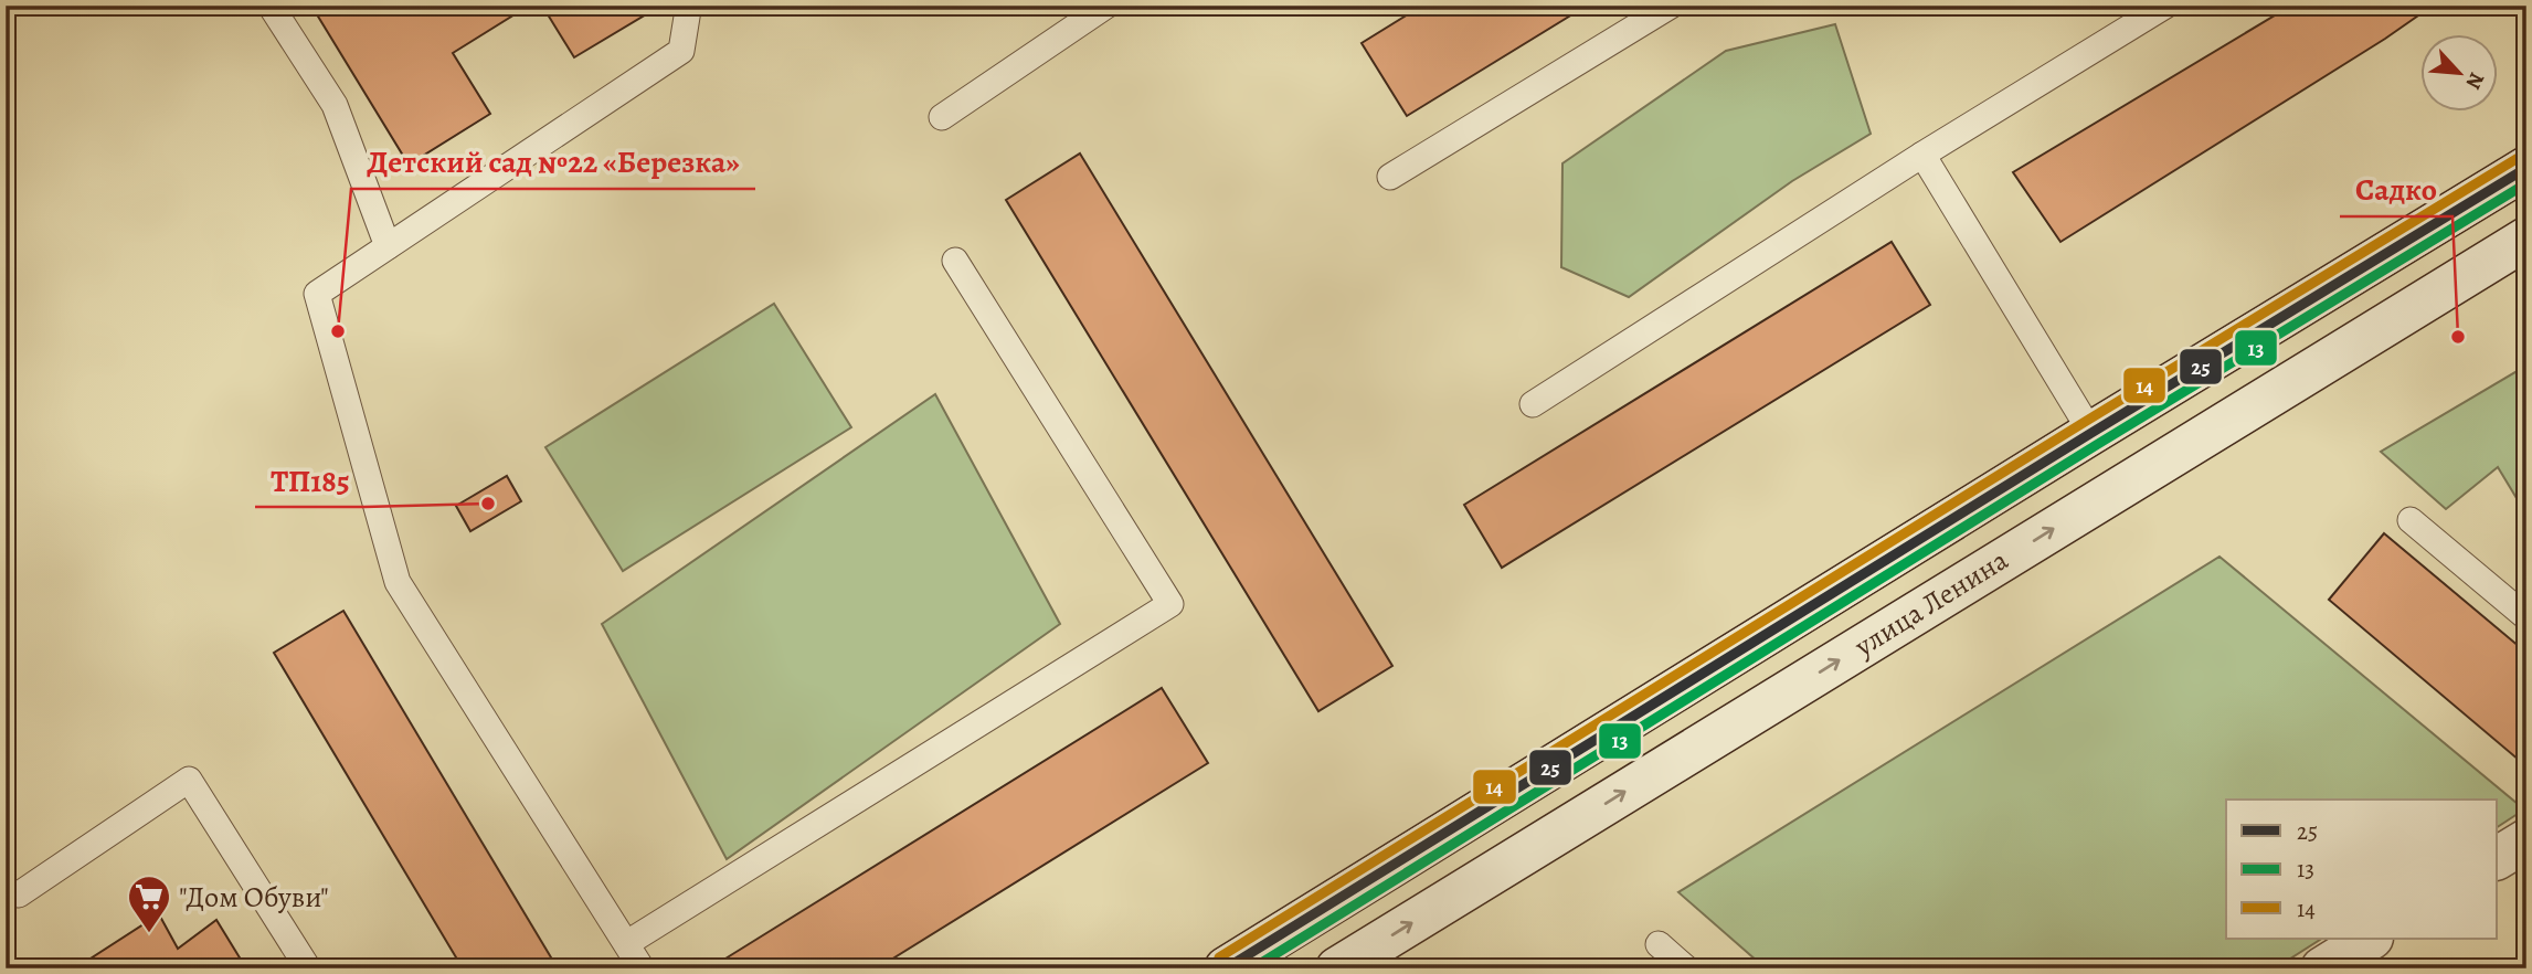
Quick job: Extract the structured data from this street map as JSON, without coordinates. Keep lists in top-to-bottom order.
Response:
{
  "streets": {
    "main road": ["улица Ленина"]
  },
  "places": {
    "other": ["Детский сад №22 «Березка»", "Садко", "ТП185"],
    "supermarket": ["\"Дом Обуви\""]
  },
  "lines": ["transit line 14", "transit line 25", "transit line 13"],
  "legend": ["25", "13", "14"],
  "north": "bottom right"
}
